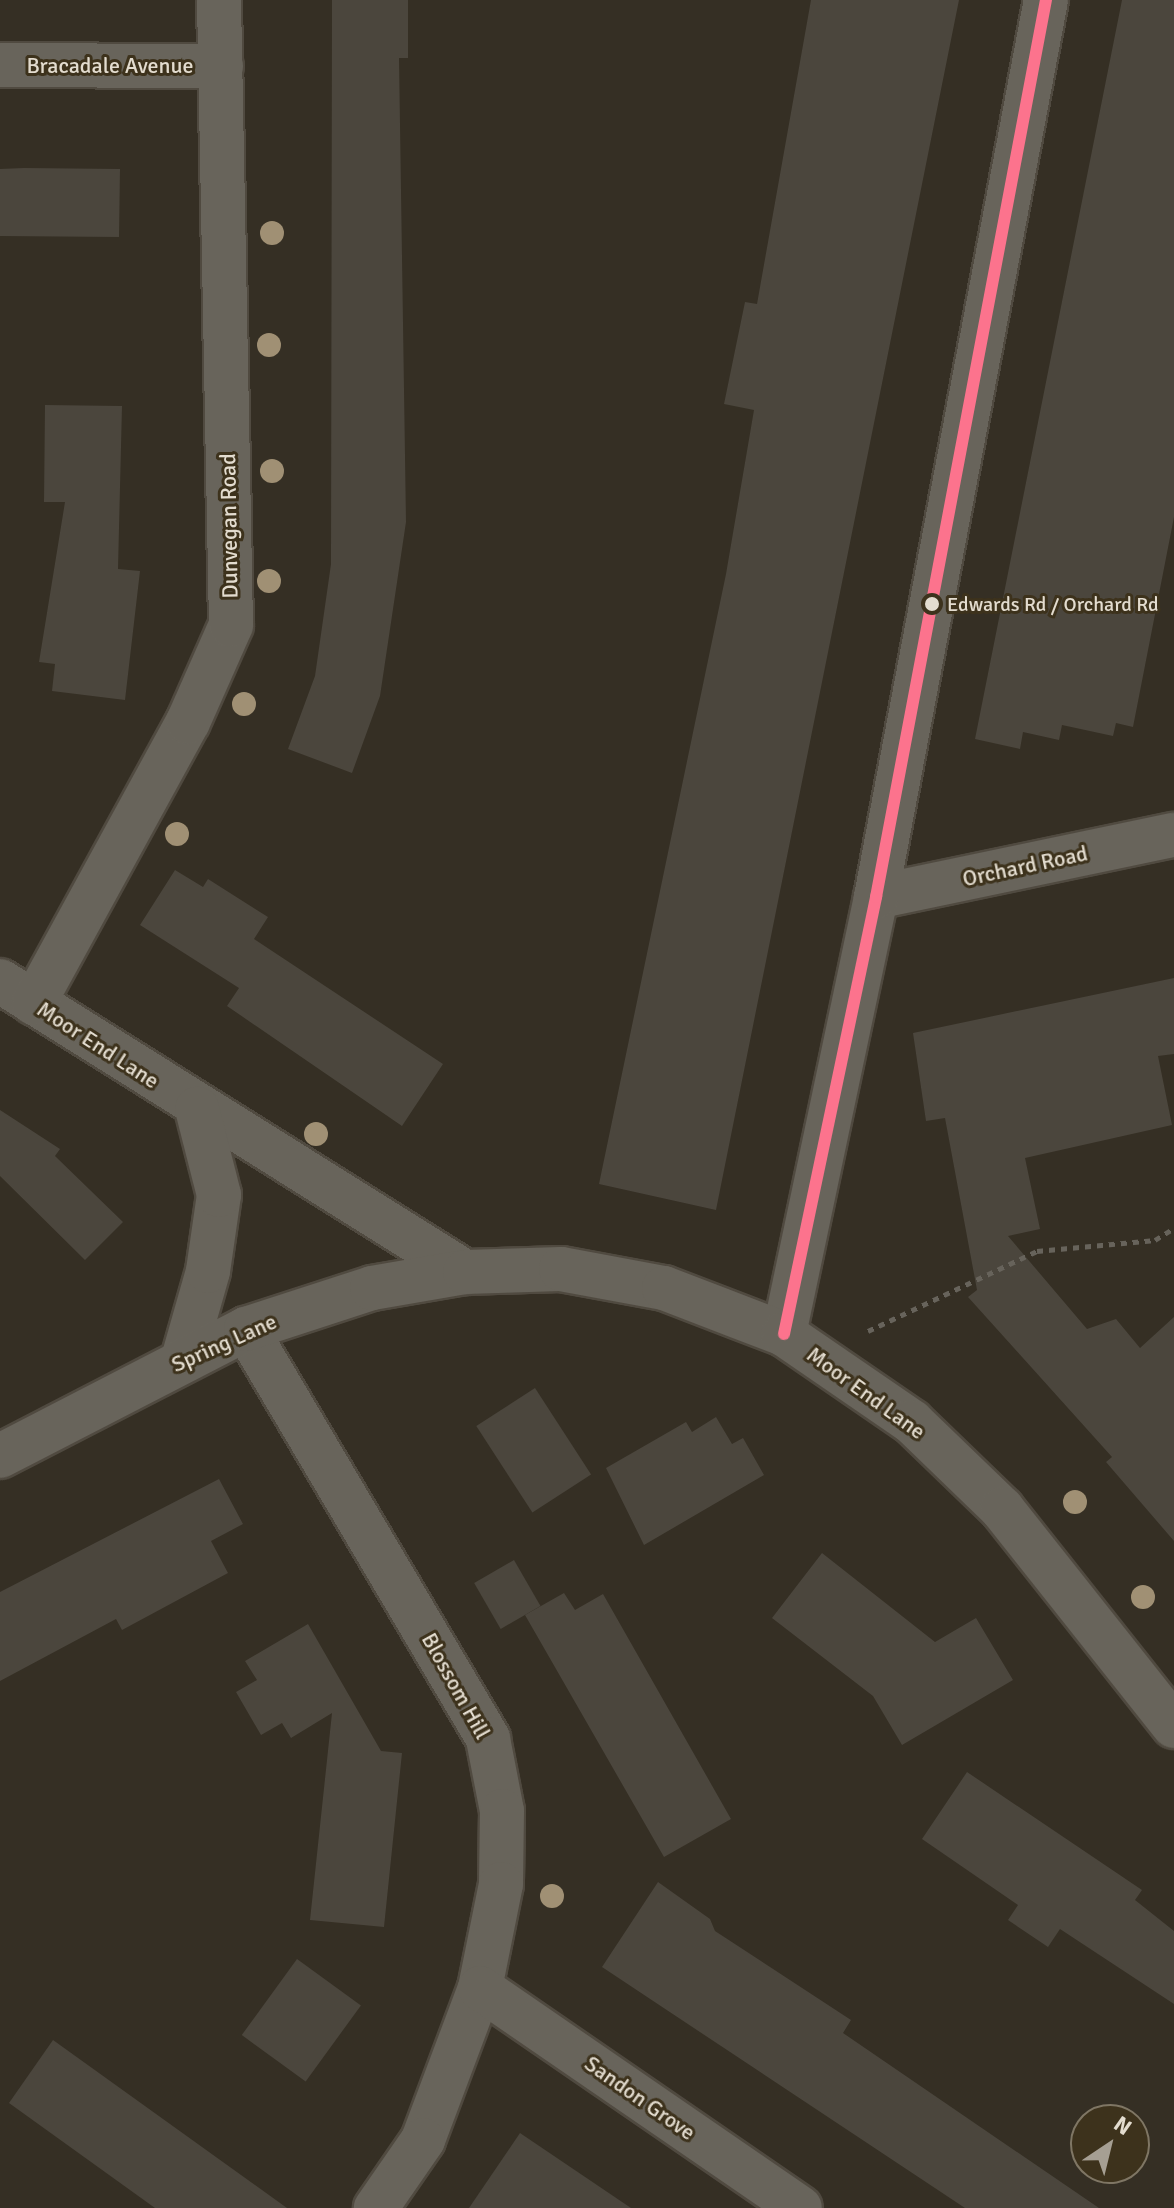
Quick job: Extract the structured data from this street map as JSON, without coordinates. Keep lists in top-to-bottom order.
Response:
{
  "streets": {
    "street": [
      "Bracadale Avenue",
      "Dunvegan Road",
      "Orchard Road",
      "Moor End Lane",
      "Spring Lane",
      "Blossom Hill",
      "Sandon Grove"
    ]
  },
  "crossings": [
    ["Bracadale Avenue", "Dunvegan Road"],
    ["Dunvegan Road", "Moor End Lane"],
    ["Moor End Lane", "Spring Lane"],
    ["Spring Lane", "Blossom Hill"],
    ["Blossom Hill", "Sandon Grove"]
  ],
  "places": ["Edwards Rd / Orchard Rd"],
  "north": "top right"
}
